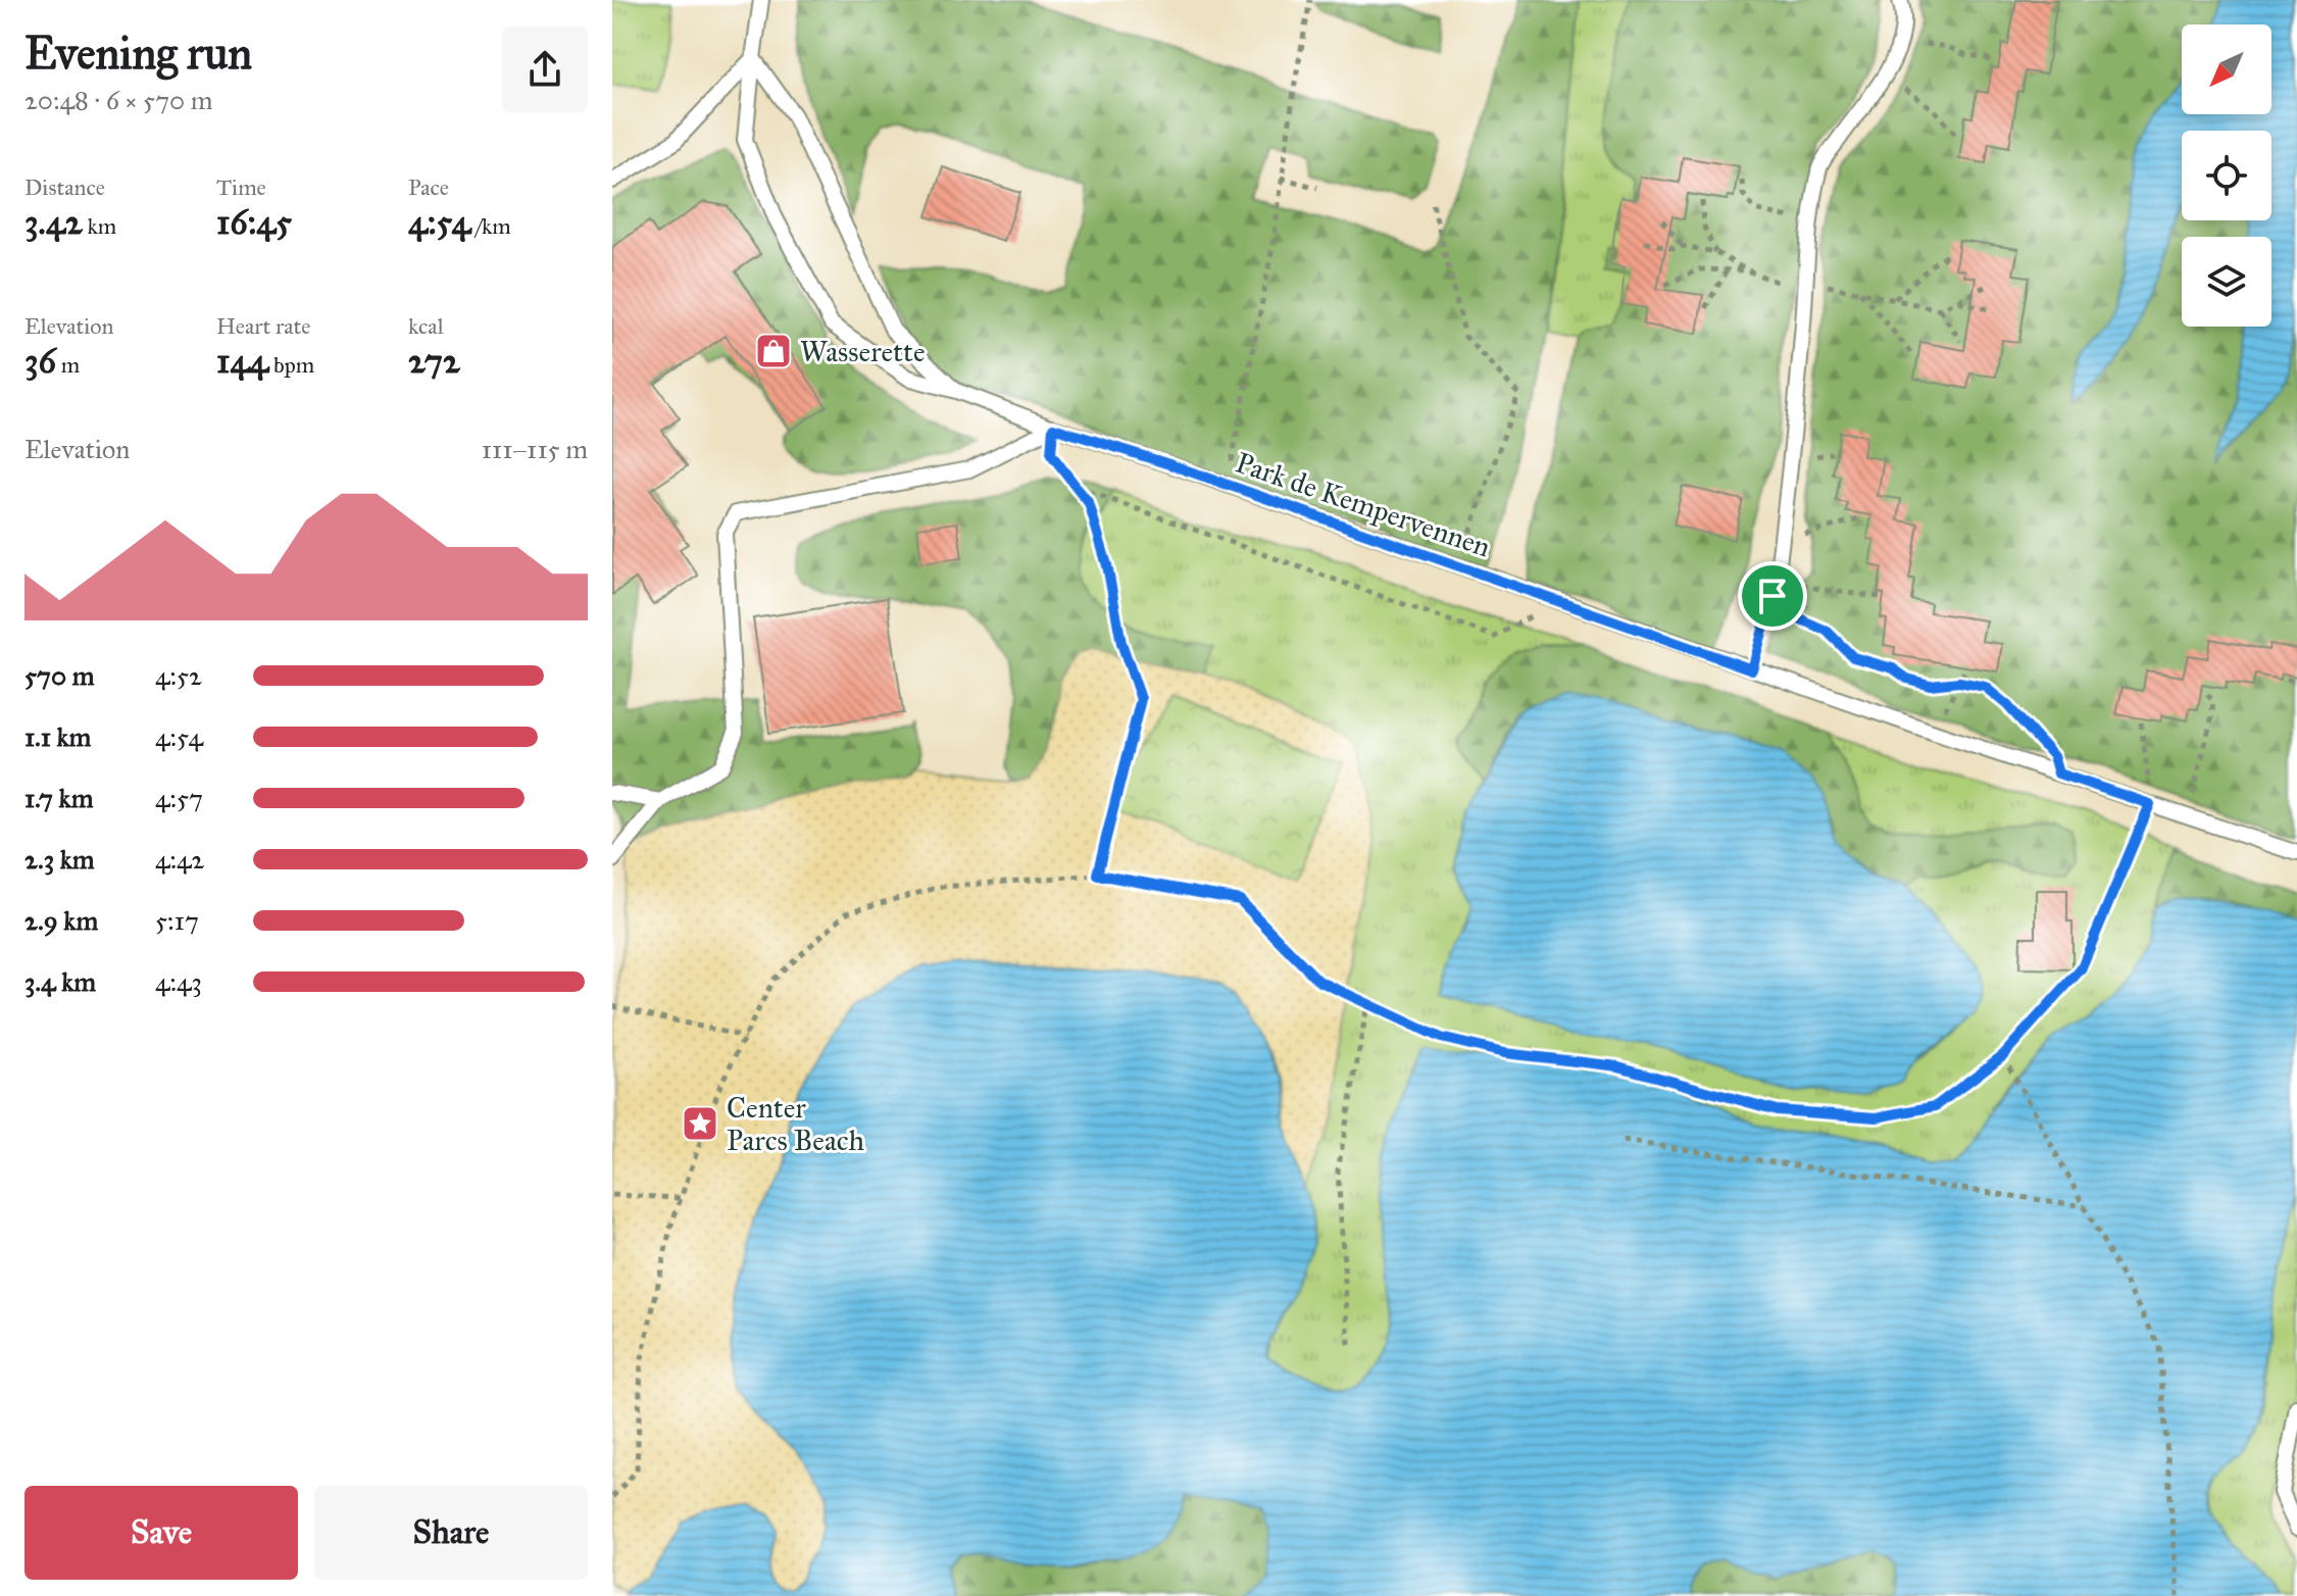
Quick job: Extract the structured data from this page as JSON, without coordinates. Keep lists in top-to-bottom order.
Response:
{
  "streets": {
    "lane": ["Park de Kempervennen"]
  },
  "places": {
    "shop": ["Wasserette"],
    "place": ["Center Parcs Beach"]
  },
  "north": "bottom left",
  "page": {
    "heading": ["Evening run", "20:48 · 6 × 570 m"],
    "stats": [
      ["Distance", "3.42 km"],
      ["Time", "16:45"],
      ["Pace", "4:54 /km"],
      ["Elevation", "36 m"],
      ["Heart rate", "144 bpm"],
      ["kcal", "272"]
    ],
    "chart": ["Elevation", "111–115 m"],
    "list": [
      {
        "name": "570 m",
        "note": "4:52"
      },
      {
        "name": "1.1 km",
        "note": "4:54"
      },
      {
        "name": "1.7 km",
        "note": "4:57"
      },
      {
        "name": "2.3 km",
        "note": "4:42"
      },
      {
        "name": "2.9 km",
        "note": "5:17"
      },
      {
        "name": "3.4 km",
        "note": "4:43"
      }
    ],
    "buttons": ["Save", "Share"]
  }
}
